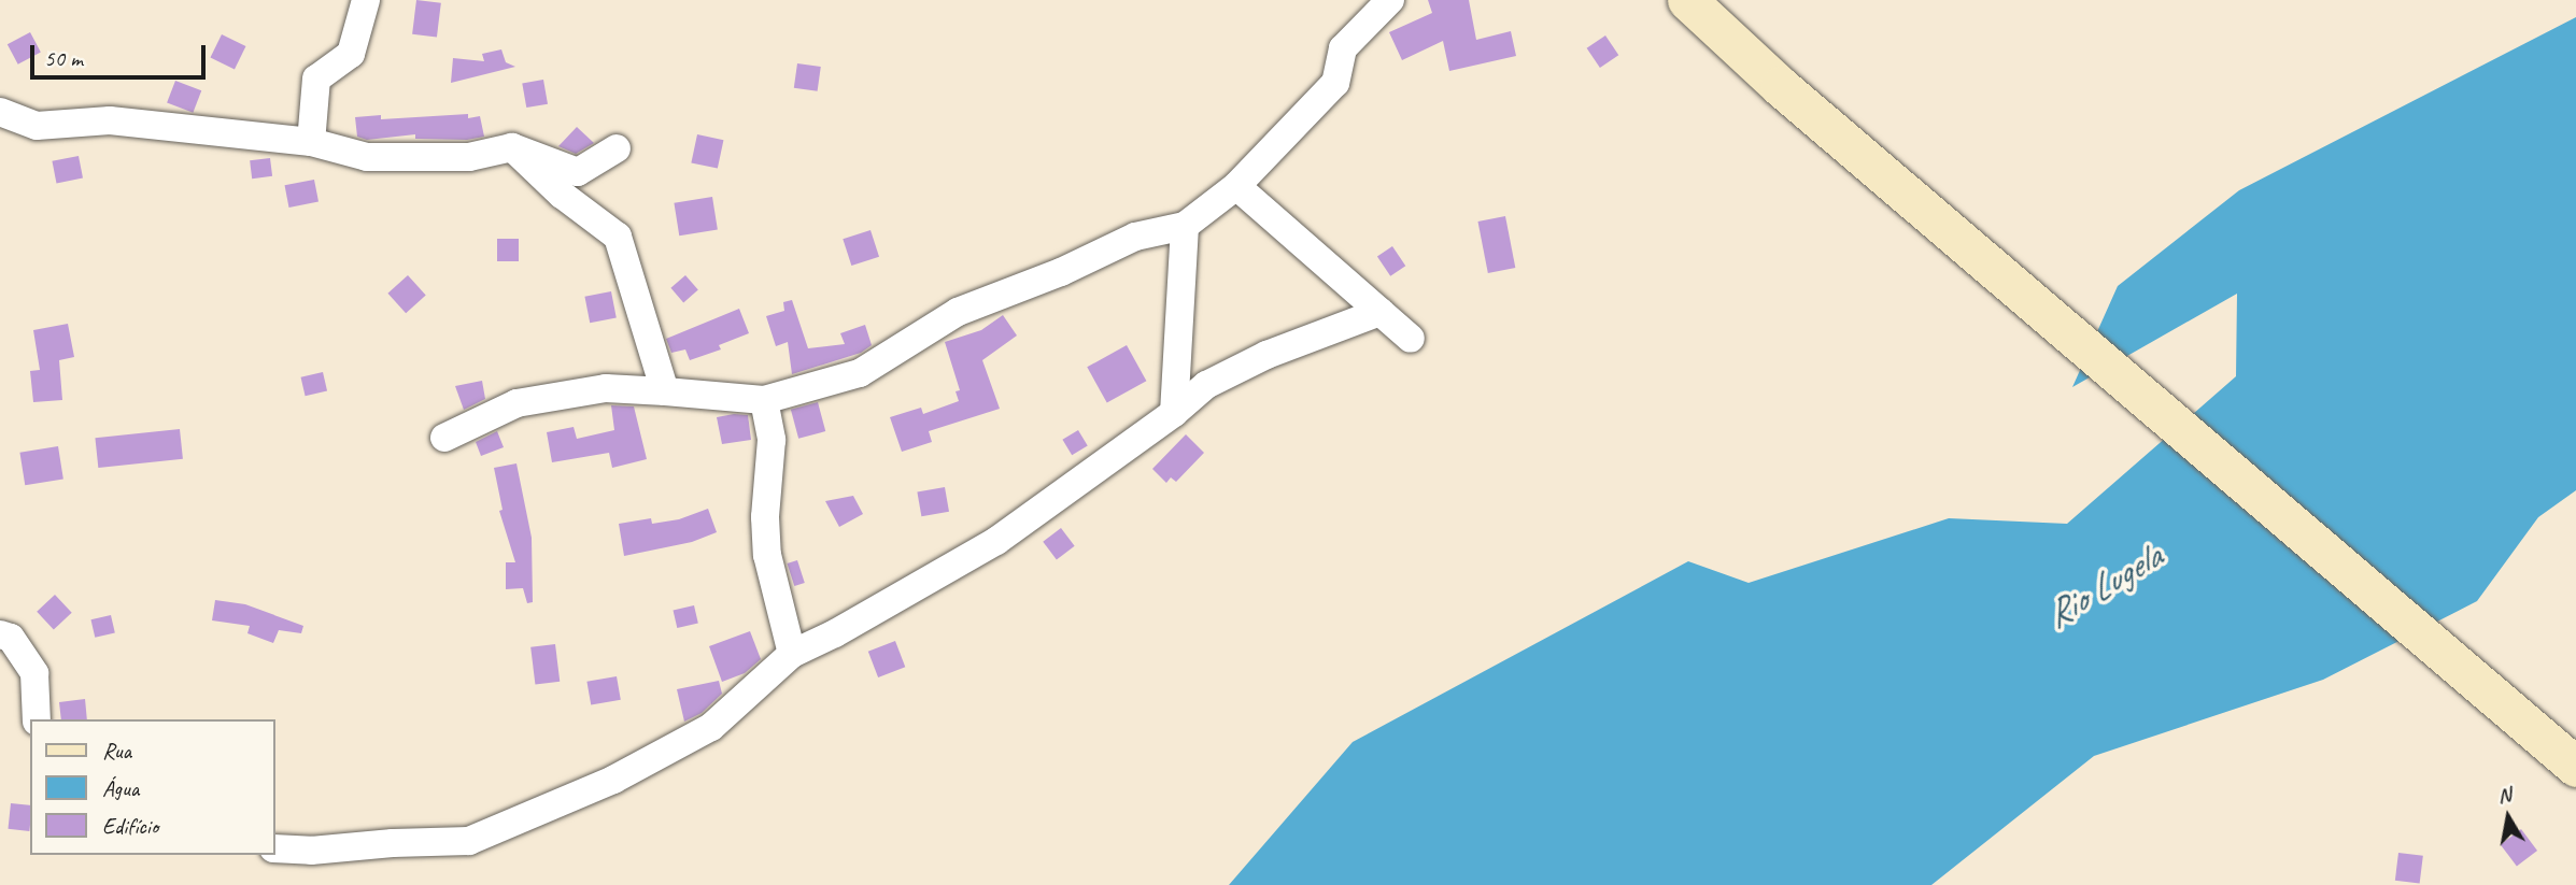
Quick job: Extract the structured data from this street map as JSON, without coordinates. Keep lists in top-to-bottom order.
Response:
{
  "water": ["Rio Lugela"],
  "legend": ["Rua", "Água", "Edifício"],
  "scale_bar": "50 m",
  "north": "top"
}
